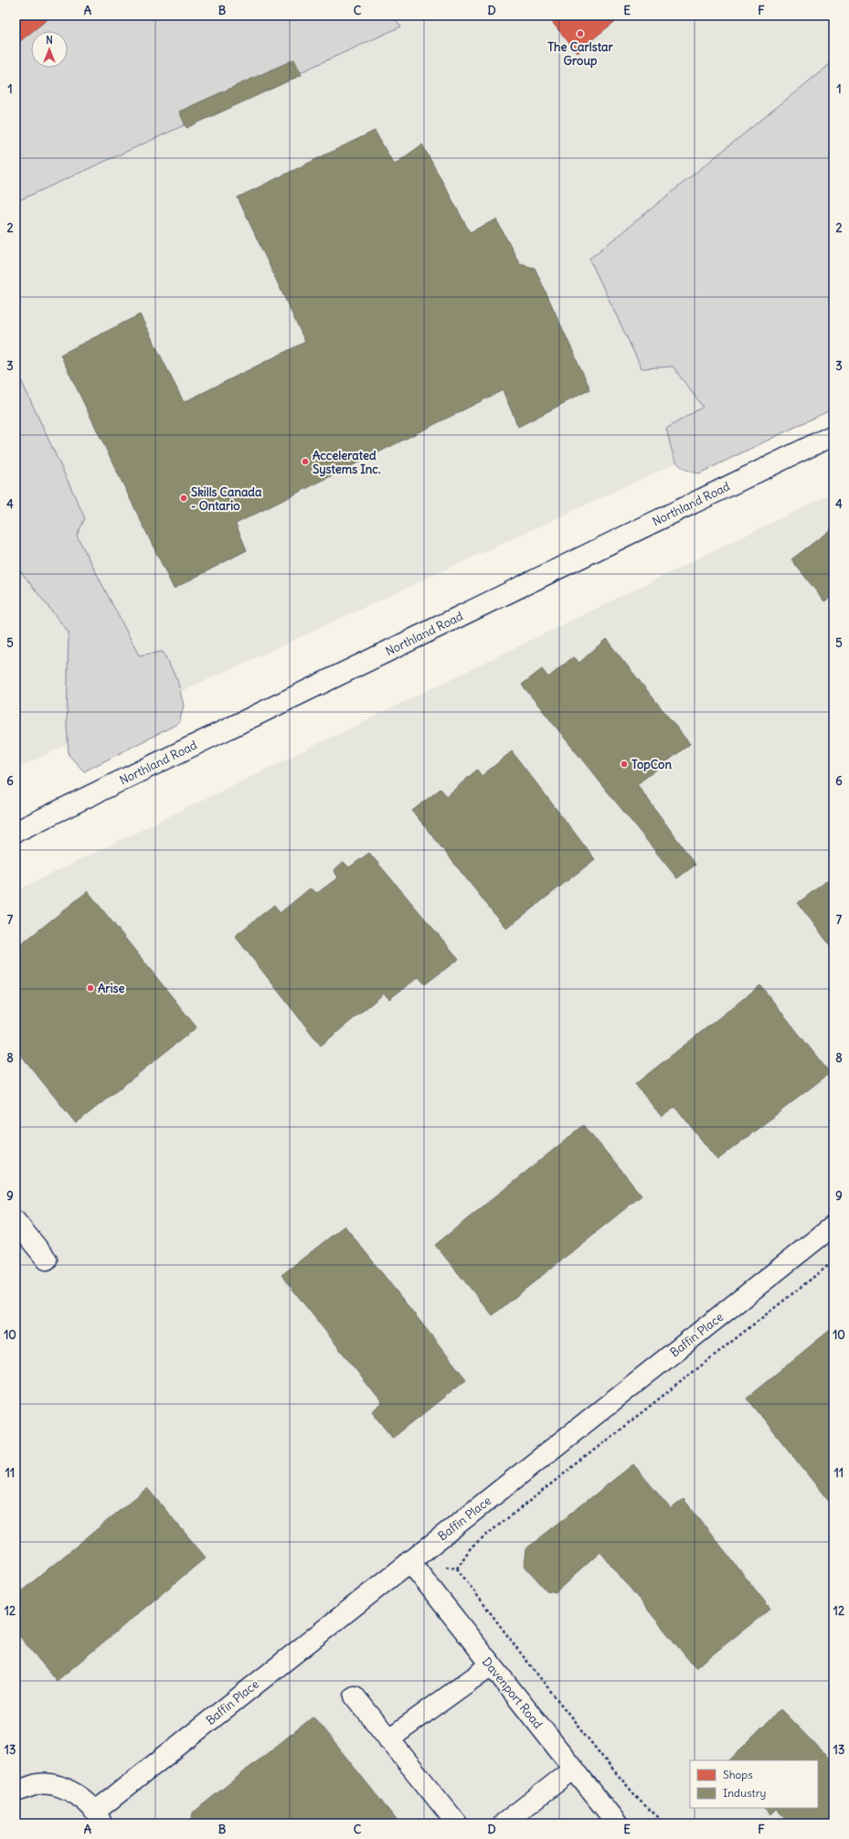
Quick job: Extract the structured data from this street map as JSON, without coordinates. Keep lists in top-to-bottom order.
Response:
{
  "streets": {
    "street": ["Northland Road", "Baffin Place", "Davenport Road"]
  },
  "crossings": [
    ["Baffin Place", "Davenport Road"]
  ],
  "places": [
    "The Carlstar Group",
    "Accelerated Systems Inc.",
    "Skills Canada - Ontario",
    "TopCon",
    "Arise"
  ],
  "legend": ["Shops", "Industry"],
  "north": "top",
  "grid": {
    "columns": [
      "A",
      "B",
      "C",
      "D",
      "E",
      "F"
    ],
    "rows": [
      "1",
      "2",
      "3",
      "4",
      "5",
      "6",
      "7",
      "8",
      "9",
      "10",
      "11",
      "12",
      "13"
    ]
  }
}
